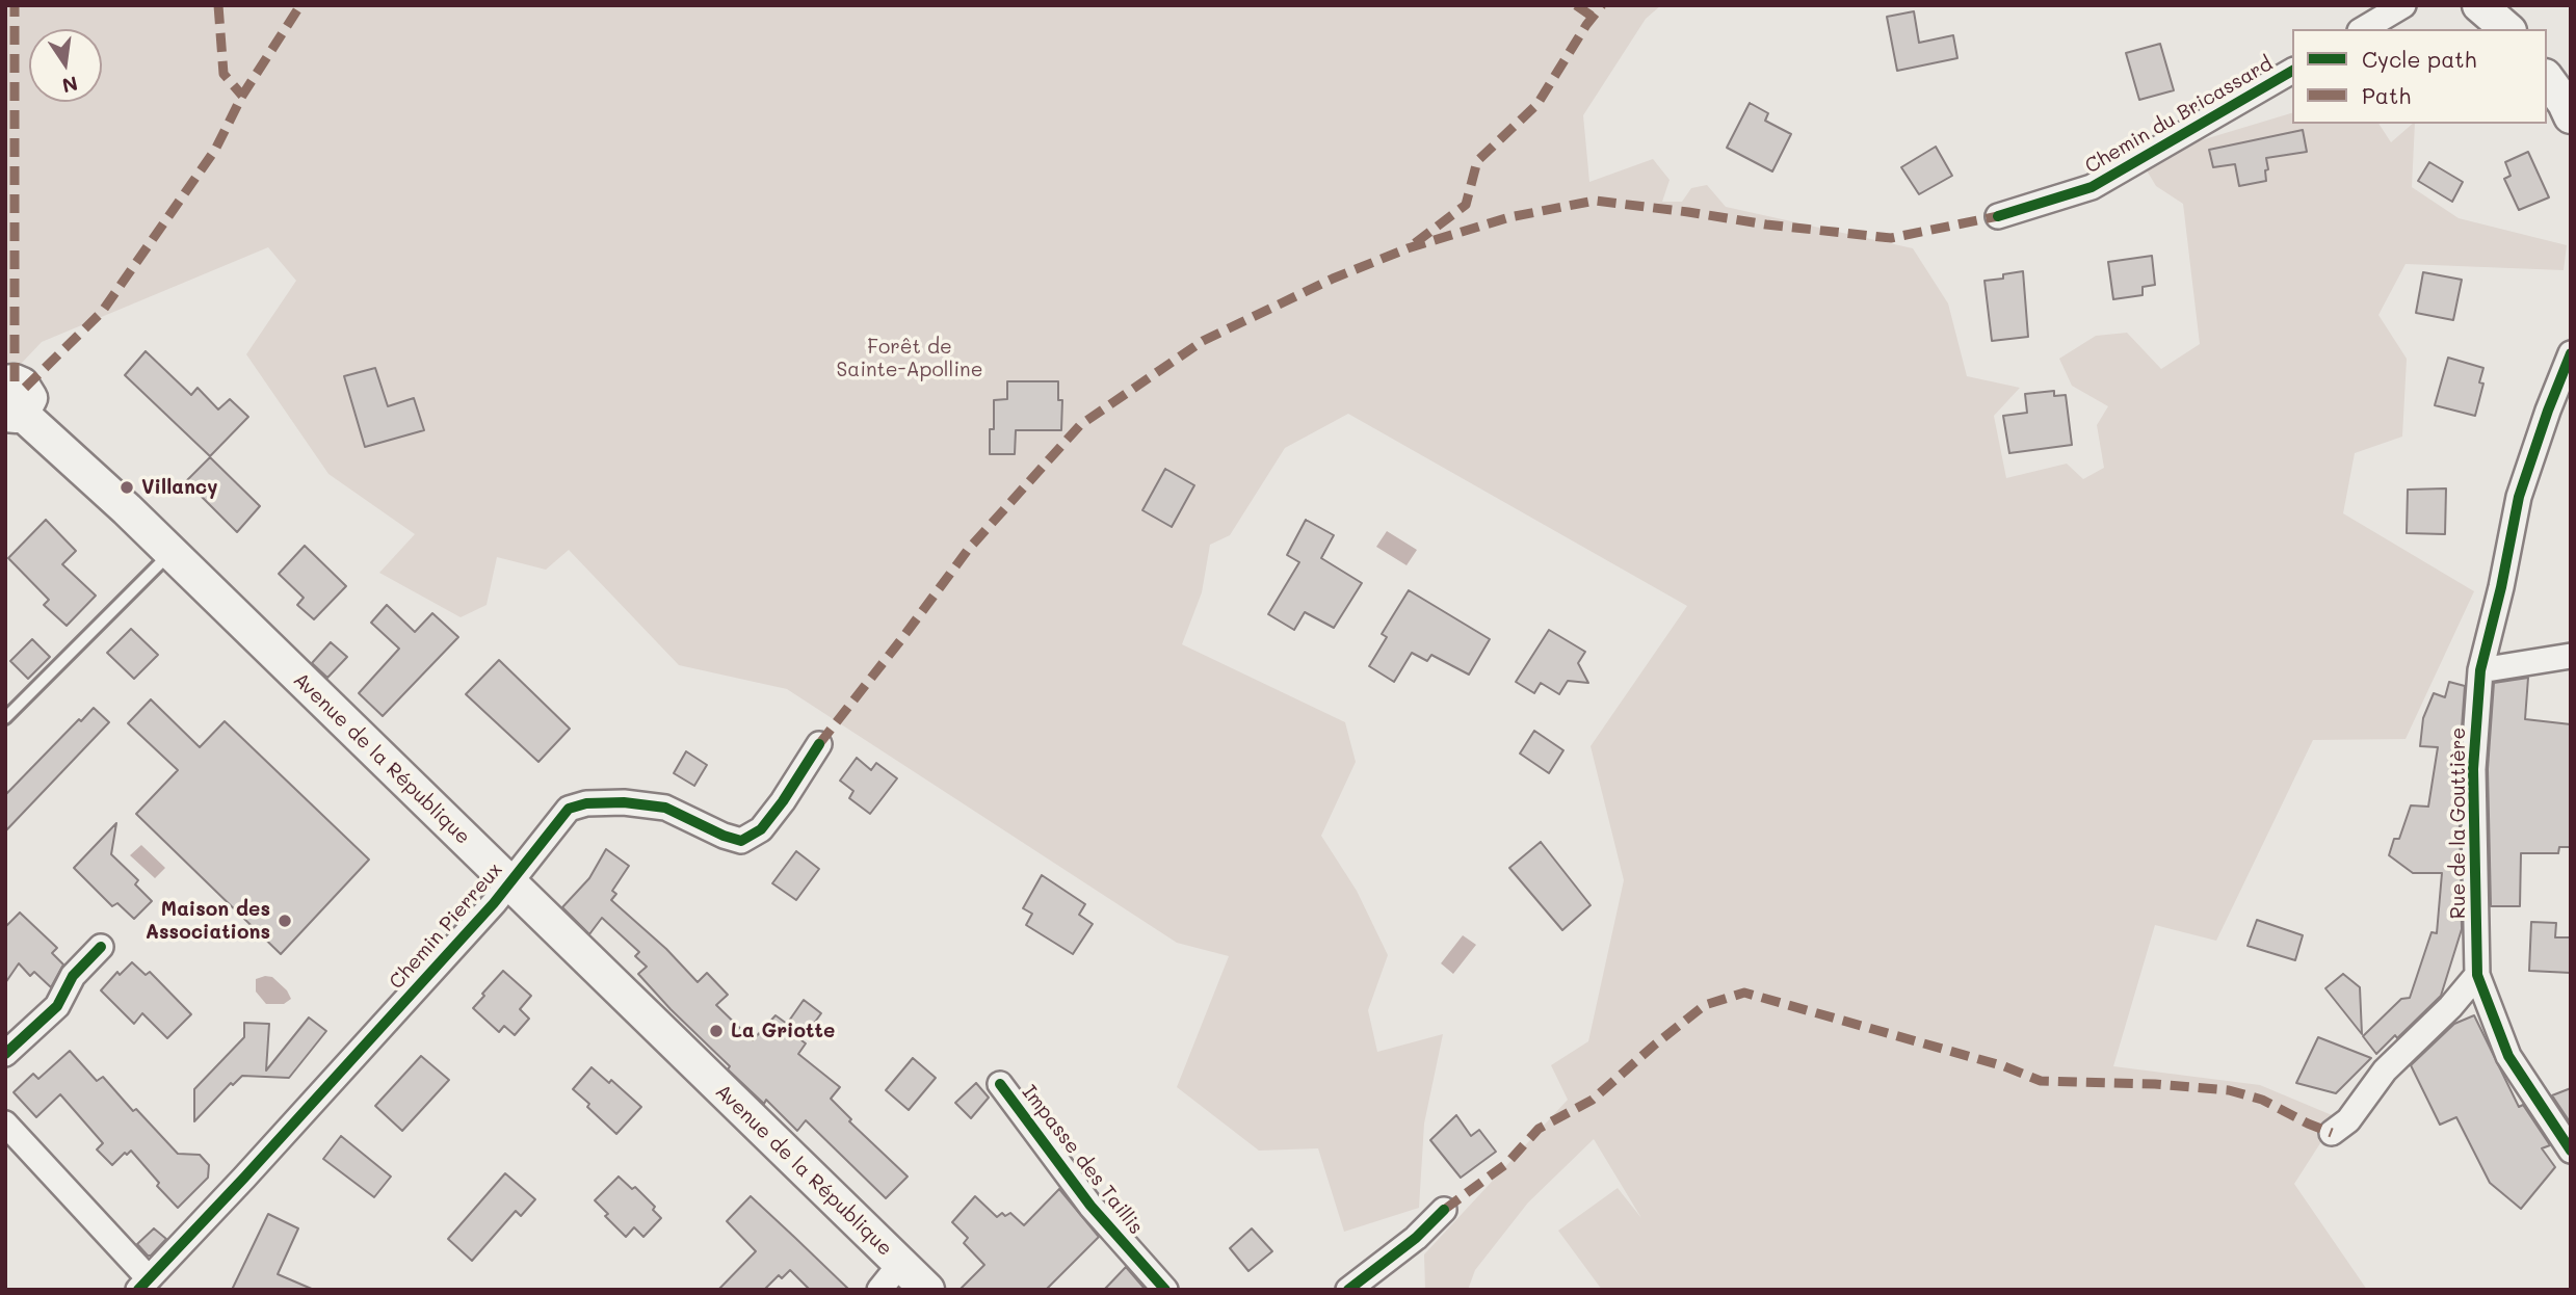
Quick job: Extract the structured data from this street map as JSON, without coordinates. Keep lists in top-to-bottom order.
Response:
{
  "streets": {
    "main road": ["Avenue de la République"],
    "street": [
      "Chemin du Bricassard",
      "Rue de la Gouttière",
      "Chemin Pierreux",
      "Impasse des Taillis"
    ]
  },
  "crossings": [
    ["Avenue de la République", "Chemin Pierreux"]
  ],
  "parks": ["Forêt de Sainte-Apolline"],
  "places": ["Villancy", "Maison des Associations", "La Griotte"],
  "legend": ["Cycle path", "Path"],
  "north": "bottom"
}
